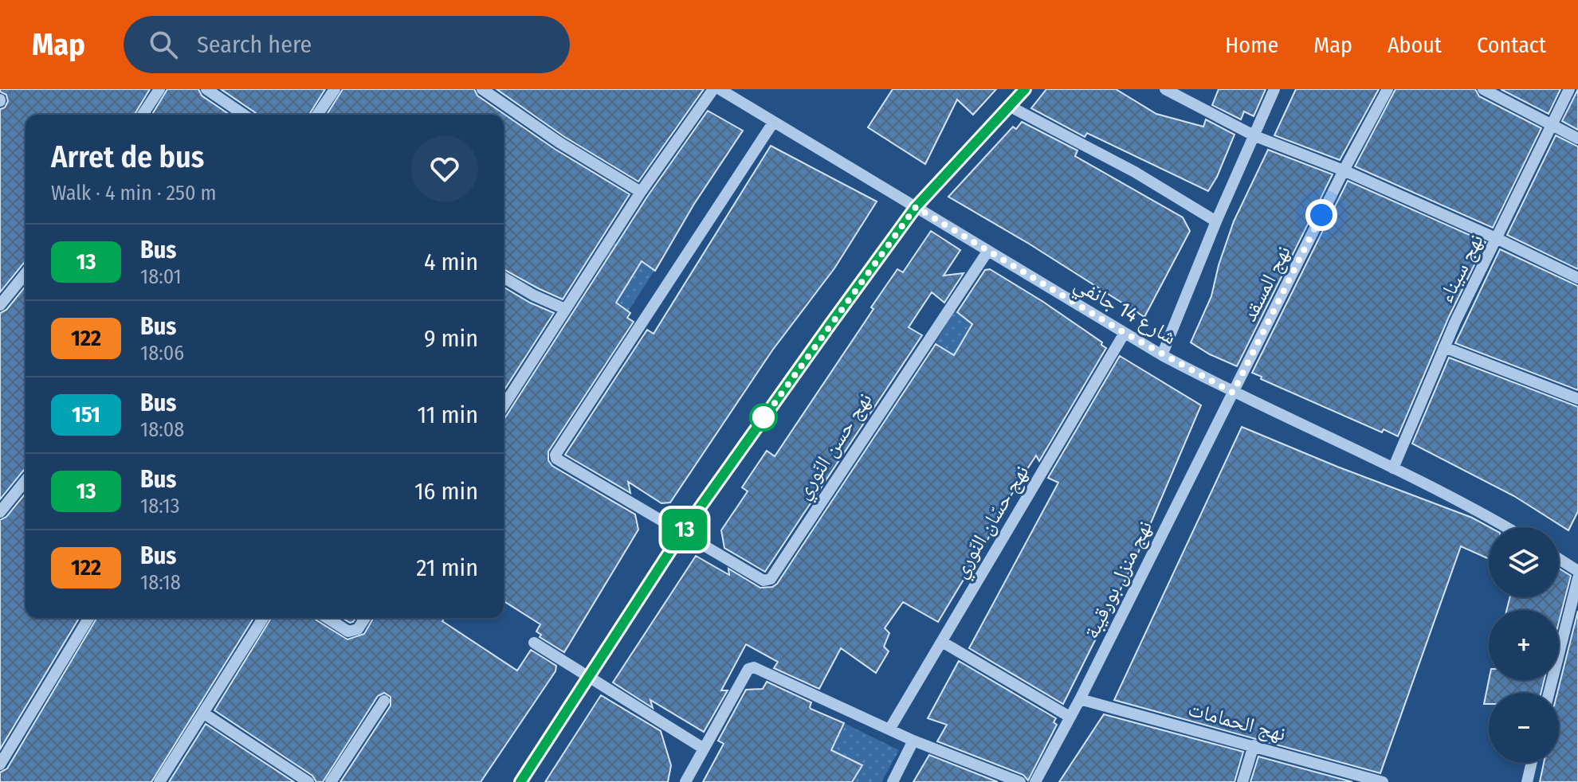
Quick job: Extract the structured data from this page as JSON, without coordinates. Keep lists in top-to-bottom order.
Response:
{
  "streets": {
    "street": [
      "نهج سيناء",
      "نهج المسقد",
      "شارع 14 جانفي",
      "نهج حسن النّوري",
      "نهج حسّان النّوري",
      "نهج منزل بورقيبة",
      "نهج الحمامات"
    ]
  },
  "crossings": [
    ["نهج سيناء", "شارع 14 جانفي"],
    ["نهج المسقد", "شارع 14 جانفي"],
    ["نهج المسقد", "نهج منزل بورقيبة"],
    ["شارع 14 جانفي", "نهج حسن النّوري"],
    ["شارع 14 جانفي", "نهج حسّان النّوري"],
    ["شارع 14 جانفي", "نهج منزل بورقيبة"],
    ["نهج منزل بورقيبة", "نهج الحمامات"]
  ],
  "lines": ["bus line 13"],
  "page": {
    "header": "Map",
    "search": "Search here",
    "nav": [
      "Home",
      "Map",
      "About",
      "Contact"
    ],
    "on_map": "13",
    "heading": ["Arret de bus", "Walk · 4 min · 250 m"],
    "list": [
      {
        "mark": "13",
        "name": "Bus",
        "note": "18:01",
        "value": "4 min"
      },
      {
        "mark": "122",
        "name": "Bus",
        "note": "18:06",
        "value": "9 min"
      },
      {
        "mark": "151",
        "name": "Bus",
        "note": "18:08",
        "value": "11 min"
      },
      {
        "mark": "13",
        "name": "Bus",
        "note": "18:13",
        "value": "16 min"
      },
      {
        "mark": "122",
        "name": "Bus",
        "note": "18:18",
        "value": "21 min"
      }
    ],
    "map_buttons": ["+", "−"]
  }
}
